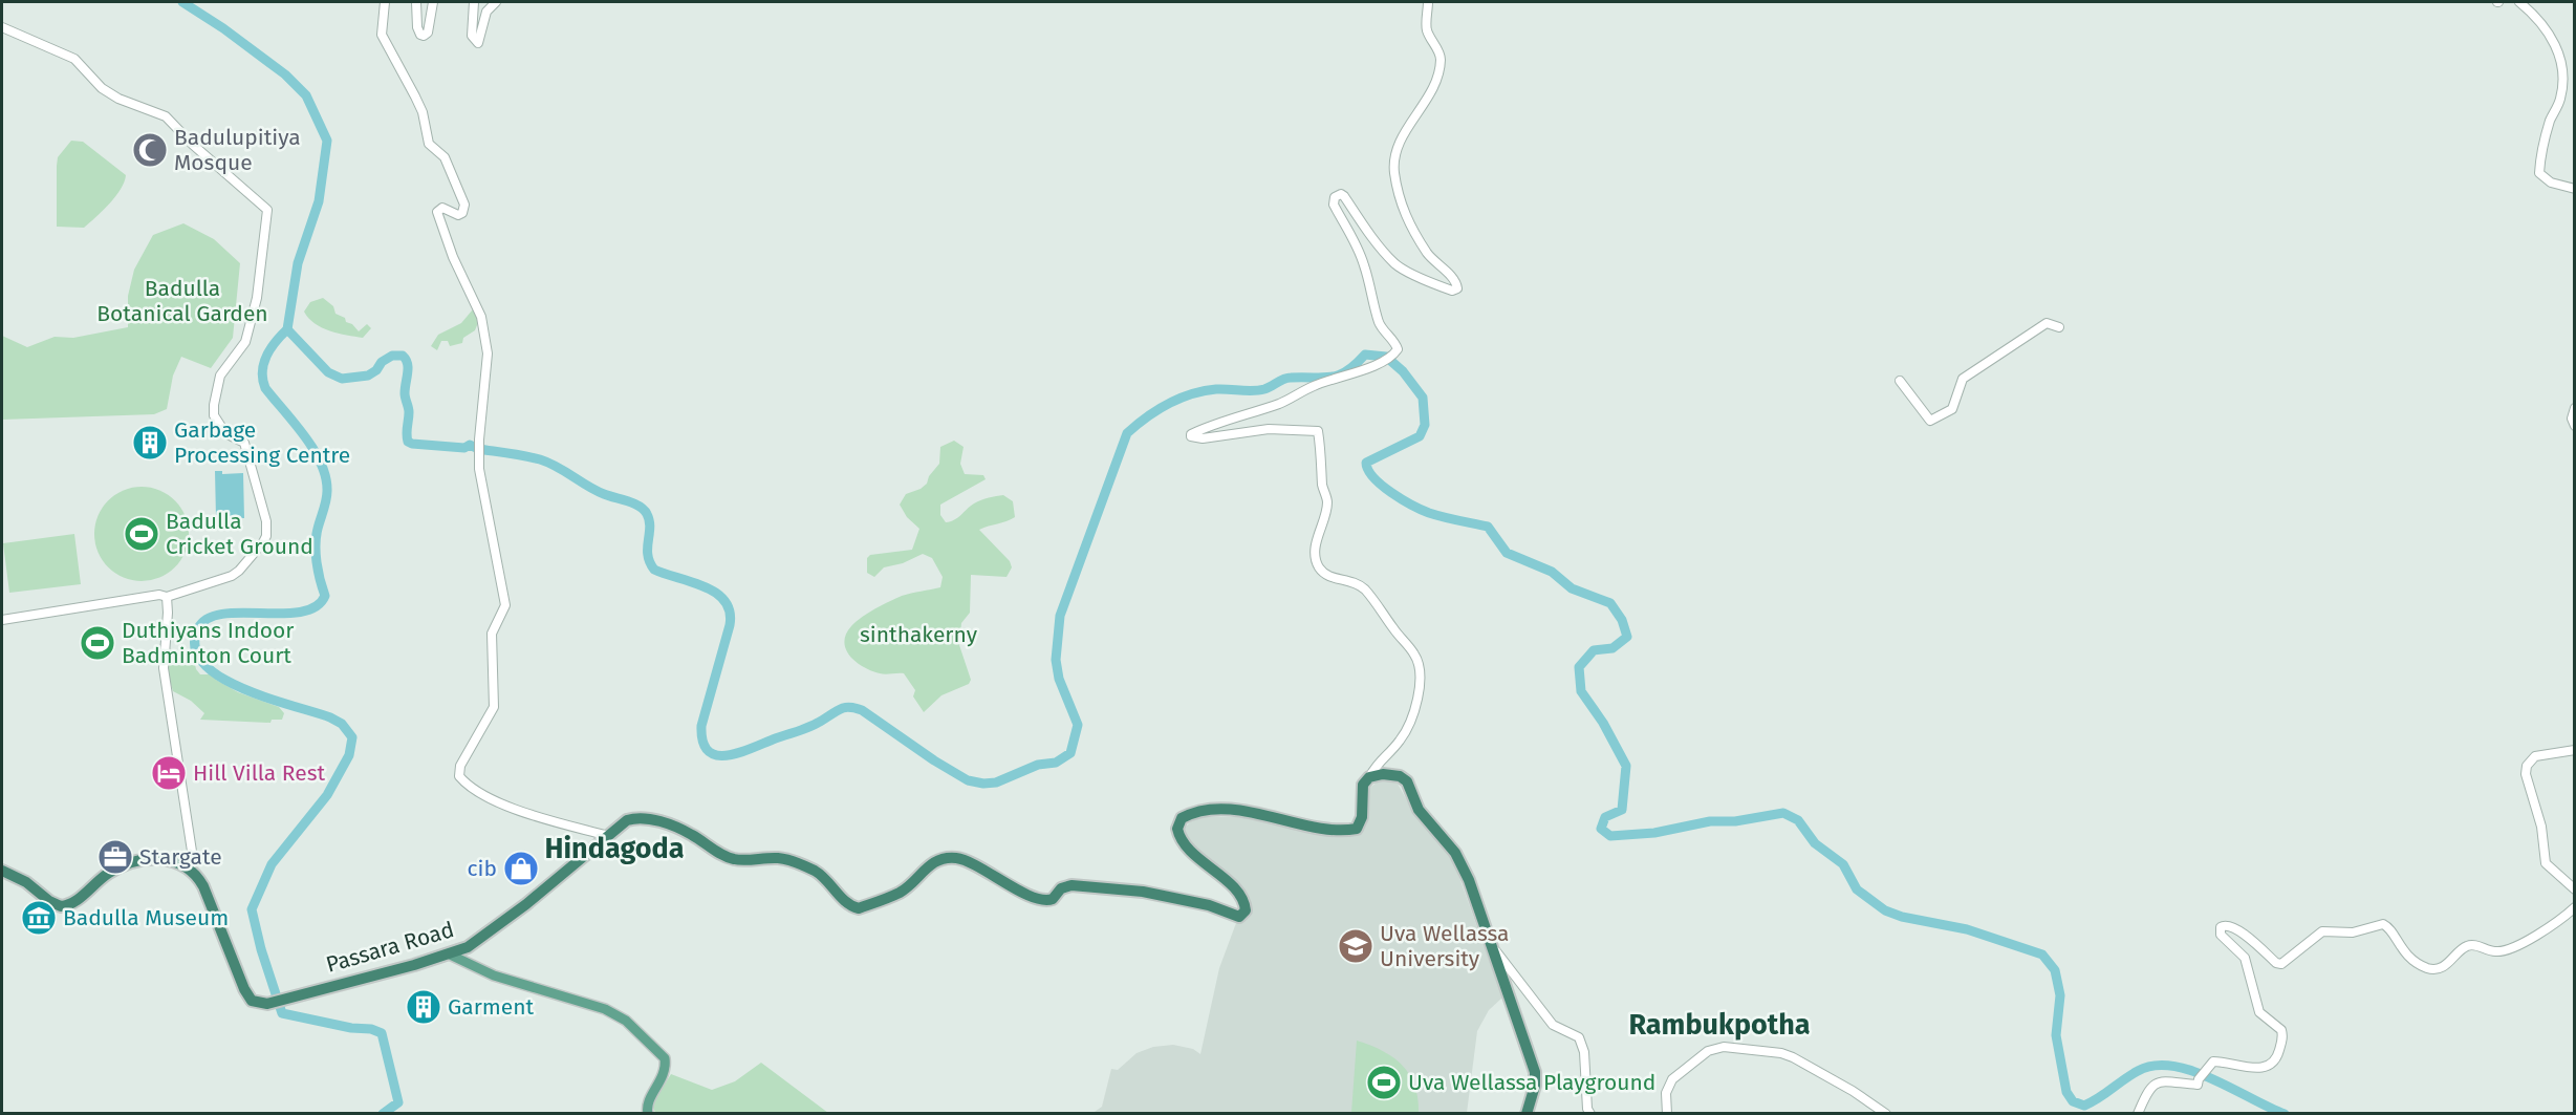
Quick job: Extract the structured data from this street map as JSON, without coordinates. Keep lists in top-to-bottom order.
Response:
{
  "streets": {
    "highway": ["Passara Road"]
  },
  "districts": ["Hindagoda", "Rambukpotha"],
  "parks": ["Badulla Botanical Garden", "sinthakerny"],
  "places": {
    "mosque": ["Badulupitiya Mosque"],
    "building": ["Garbage Processing Centre", "Garment"],
    "sports": ["Badulla Cricket Ground", "Duthiyans Indoor Badminton Court", "Uva Wellassa Playground"],
    "hotel": ["Hill Villa Rest"],
    "office": ["Stargate"],
    "shop": ["cib"],
    "museum": ["Badulla Museum"],
    "school or university": ["Uva Wellassa University"]
  }
}
